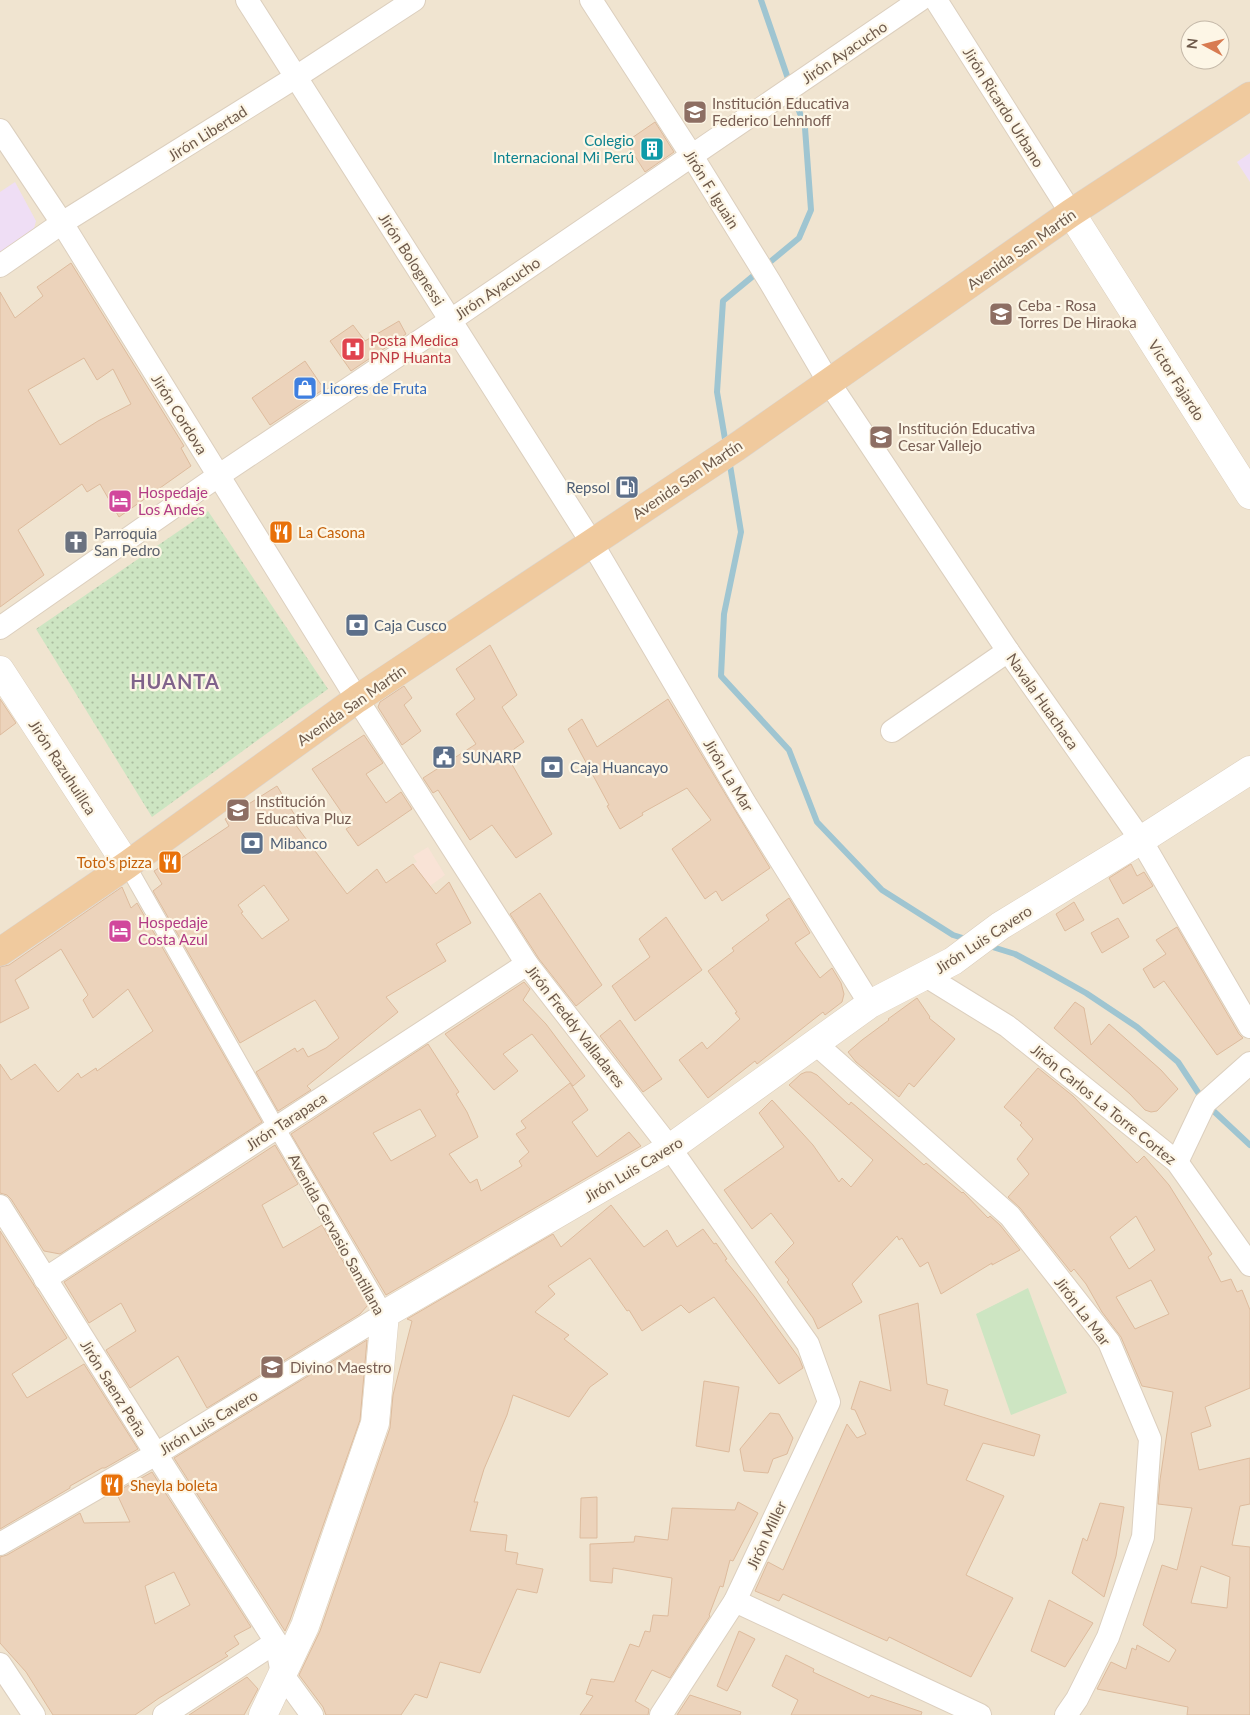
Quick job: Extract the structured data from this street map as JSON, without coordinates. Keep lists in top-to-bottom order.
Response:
{
  "streets": {
    "highway": ["Avenida San Martín"],
    "street": [
      "Jirón Ayacucho",
      "Jirón Ricardo Urbano",
      "Jirón Libertad",
      "Jirón F. Iguain",
      "Jirón Bolognessi",
      "Victor Fajardo",
      "Jirón Cordova",
      "Navala Huachaca",
      "Jirón Razuhuillca",
      "Jirón La Mar",
      "Jirón Luis Cavero",
      "Jirón Freddy Valladares",
      "Jirón Carlos La Torre Cortez",
      "Jirón Tarapaca",
      "Avenida Gervasio Santillana",
      "Jirón Saenz Peña",
      "Jirón Miller"
    ]
  },
  "crossings": [
    ["Jirón Ayacucho", "Jirón F. Iguain"],
    ["Jirón Ayacucho", "Jirón Bolognessi"],
    ["Jirón Ayacucho", "Jirón Cordova"],
    ["Jirón Ricardo Urbano", "Avenida San Martín"],
    ["Jirón Ricardo Urbano", "Victor Fajardo"],
    ["Jirón Libertad", "Jirón Bolognessi"],
    ["Jirón Libertad", "Jirón Cordova"],
    ["Jirón F. Iguain", "Avenida San Martín"],
    ["Jirón F. Iguain", "Navala Huachaca"],
    ["Avenida San Martín", "Jirón Bolognessi"],
    ["Avenida San Martín", "Victor Fajardo"],
    ["Avenida San Martín", "Jirón Cordova"],
    ["Avenida San Martín", "Navala Huachaca"],
    ["Avenida San Martín", "Jirón Razuhuillca"],
    ["Avenida San Martín", "Jirón La Mar"],
    ["Avenida San Martín", "Jirón Freddy Valladares"],
    ["Avenida San Martín", "Avenida Gervasio Santillana"],
    ["Jirón Bolognessi", "Jirón La Mar"],
    ["Jirón Cordova", "Jirón Freddy Valladares"],
    ["Navala Huachaca", "Jirón Luis Cavero"],
    ["Jirón Razuhuillca", "Avenida Gervasio Santillana"],
    ["Jirón La Mar", "Jirón Luis Cavero"],
    ["Jirón Luis Cavero", "Jirón Freddy Valladares"],
    ["Jirón Luis Cavero", "Jirón Carlos La Torre Cortez"],
    ["Jirón Luis Cavero", "Avenida Gervasio Santillana"],
    ["Jirón Luis Cavero", "Jirón Saenz Peña"],
    ["Jirón Freddy Valladares", "Jirón Tarapaca"],
    ["Jirón Freddy Valladares", "Jirón Miller"],
    ["Jirón Tarapaca", "Avenida Gervasio Santillana"],
    ["Jirón Tarapaca", "Jirón Saenz Peña"],
    ["Avenida Gervasio Santillana", "Jirón Saenz Peña"]
  ],
  "districts": ["HUANTA"],
  "places": {
    "school or university": [
      "Institución Educativa Federico Lehnhoff",
      "Ceba - Rosa Torres De Hiraoka",
      "Institución Educativa Cesar Vallejo",
      "Institución Educativa Pluz",
      "Divino Maestro"
    ],
    "building": ["Colegio Internacional Mi Perú"],
    "hospital": ["Posta Medica PNP Huanta"],
    "shop": ["Licores de Fruta"],
    "fuel station": ["Repsol"],
    "hotel": ["Hospedaje Los Andes", "Hospedaje Costa Azul"],
    "restaurant": ["La Casona", "Toto's pizza", "Sheyla boleta"],
    "church": ["Parroquia San Pedro"],
    "bank": ["Caja Cusco", "Caja Huancayo", "Mibanco"],
    "public building": ["SUNARP"]
  },
  "north": "left"
}
